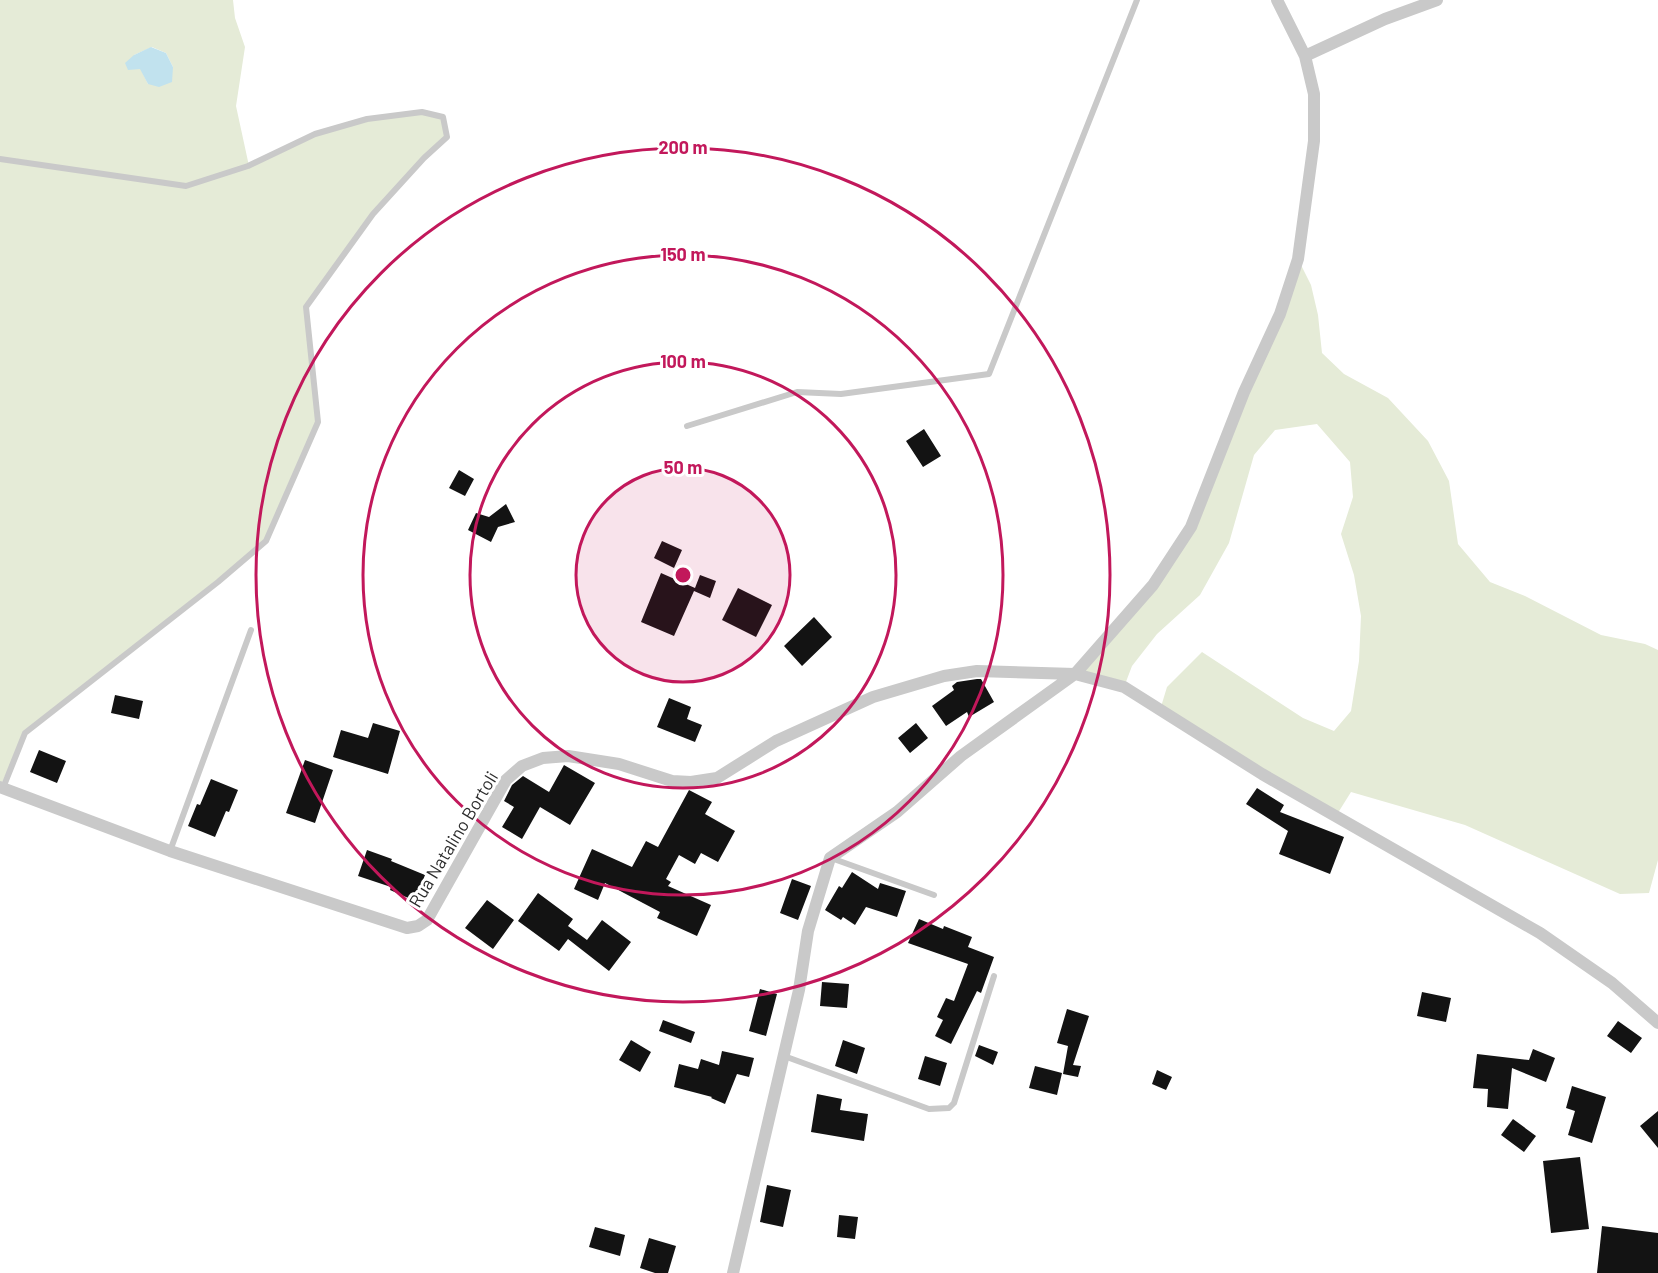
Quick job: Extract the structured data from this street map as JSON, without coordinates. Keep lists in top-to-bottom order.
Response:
{
  "streets": {
    "street": ["Rua Natalino Bortoli"]
  },
  "rings": [
    "200 m",
    "150 m",
    "100 m",
    "50 m"
  ]
}
